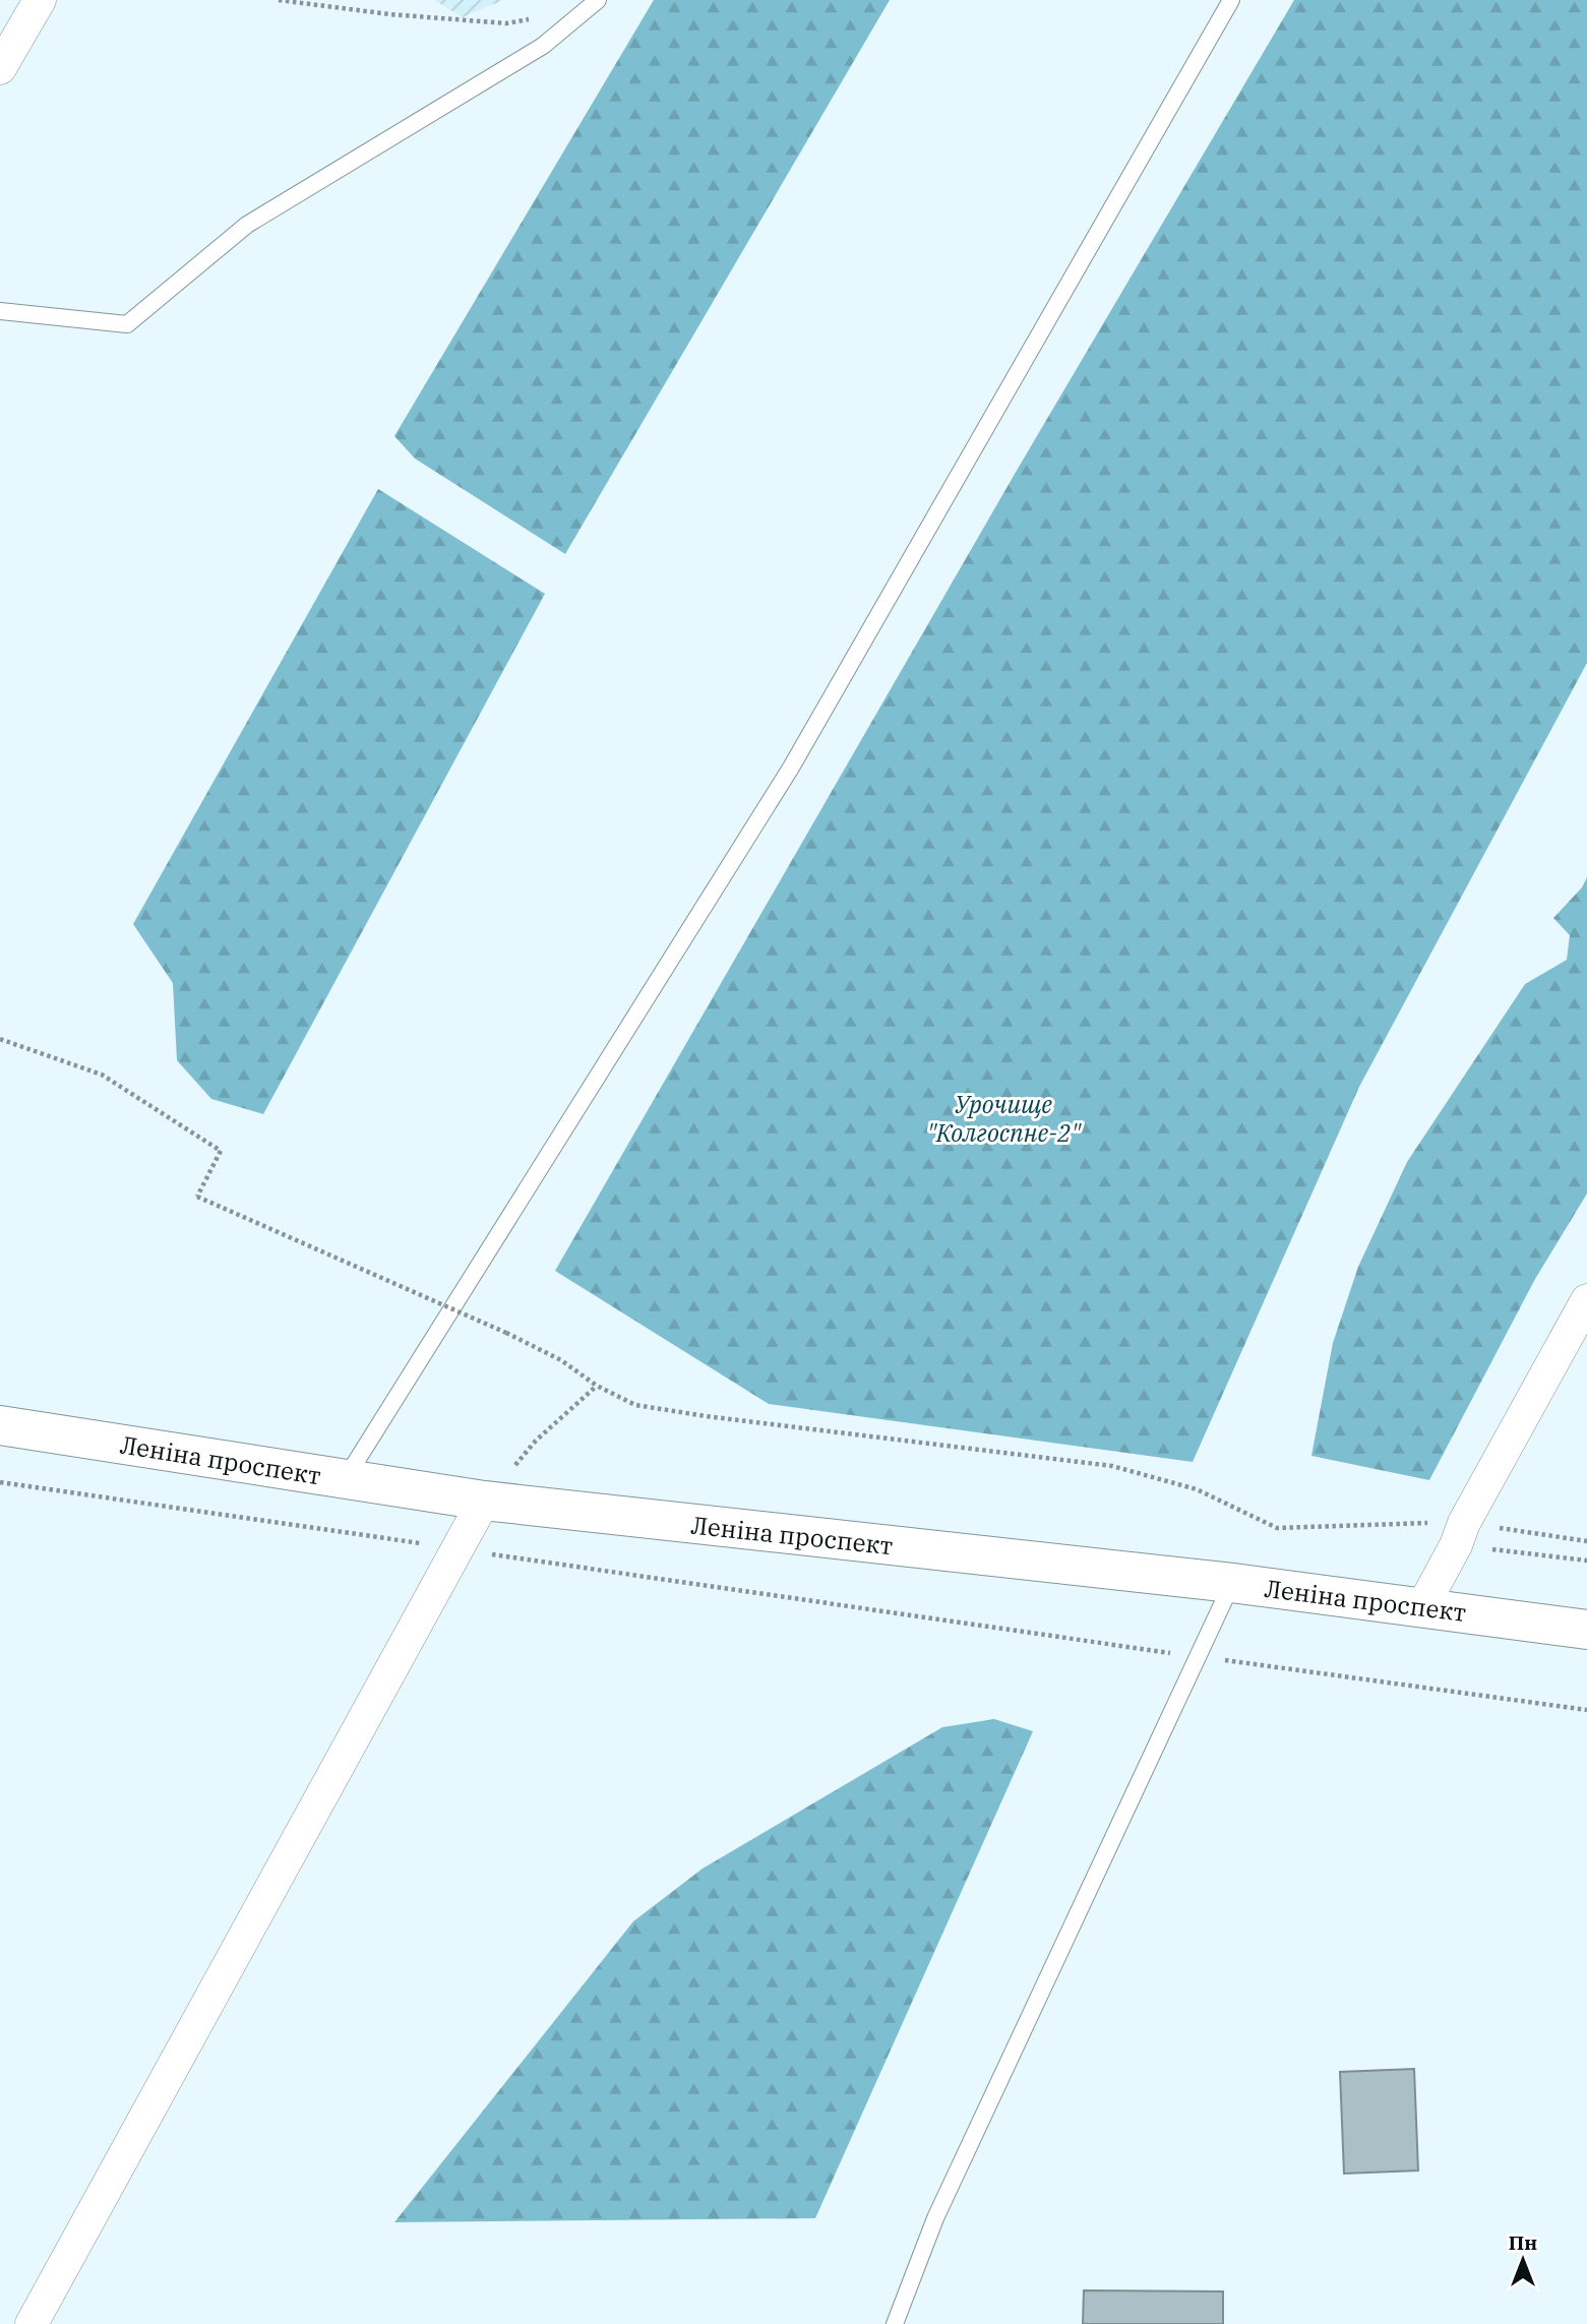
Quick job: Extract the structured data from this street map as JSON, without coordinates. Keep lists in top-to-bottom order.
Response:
{
  "streets": {
    "main road": ["Леніна проспект"]
  },
  "parks": ["Урочище \"Колгоспне-2\""],
  "north": "top"
}
